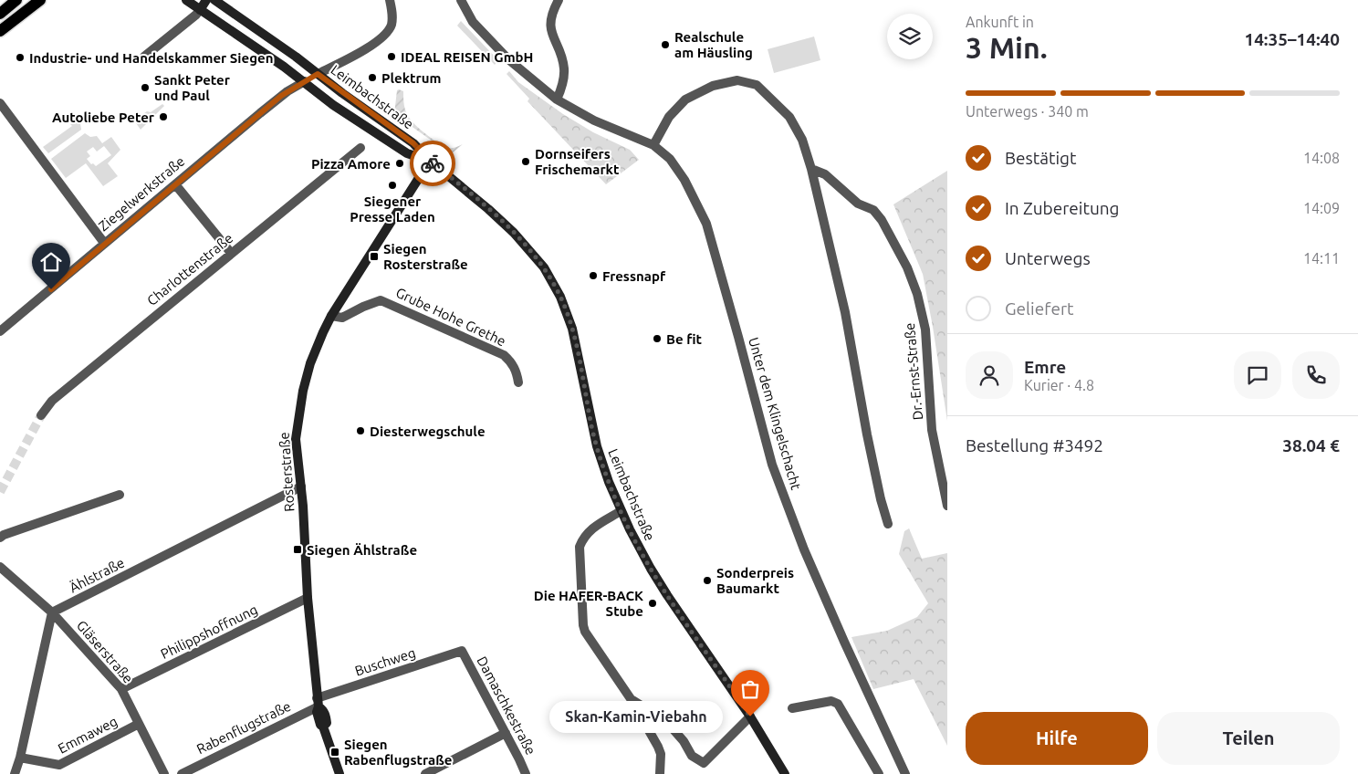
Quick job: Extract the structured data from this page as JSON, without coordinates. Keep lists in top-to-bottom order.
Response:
{
  "streets": {
    "main road": ["Leimbachstraße", "Rosterstraße"],
    "street": [
      "Ziegelwerkstraße",
      "Charlottenstraße",
      "Grube Hohe Grethe",
      "Dr.-Ernst-Straße",
      "Unter dem Klingelschacht",
      "Ählstraße",
      "Philippshoffnung",
      "Gläserstraße",
      "Buschweg",
      "Damaschkestraße",
      "Rabenflugstraße",
      "Emmaweg"
    ]
  },
  "crossings": [
    ["Leimbachstraße", "Ziegelwerkstraße"],
    ["Leimbachstraße", "Rosterstraße"],
    ["Grube Hohe Grethe", "Rosterstraße"],
    ["Rosterstraße", "Ählstraße"],
    ["Rosterstraße", "Philippshoffnung"],
    ["Rosterstraße", "Buschweg"],
    ["Rosterstraße", "Rabenflugstraße"],
    ["Ählstraße", "Gläserstraße"],
    ["Philippshoffnung", "Gläserstraße"],
    ["Gläserstraße", "Emmaweg"],
    ["Buschweg", "Damaschkestraße"],
    ["Buschweg", "Rabenflugstraße"]
  ],
  "places": {
    "other": [
      "Realschule am Häusling",
      "IDEAL REISEN GmbH",
      "Industrie- und Handelskammer Siegen",
      "Plektrum",
      "Sankt Peter und Paul",
      "Autoliebe Peter",
      "Dornseifers Frischemarkt",
      "Pizza Amore",
      "Siegener Presse Laden",
      "Fressnapf",
      "Be fit",
      "Diesterwegschule",
      "Sonderpreis Baumarkt",
      "Die HAFER-BACK Stube",
      "Skan-Kamin-Viebahn"
    ],
    "transit": ["Siegen Rosterstraße", "Siegen Ählstraße", "Siegen Rabenflugstraße"]
  },
  "page": {
    "heading": ["3 Min.", "Ankunft in", "14:35–14:40"],
    "panel": [
      "Emre",
      "Kurier · 4.8",
      "Bestellung #3492",
      "38.04 €"
    ],
    "bar": "Unterwegs · 340 m",
    "list": [
      ["Bestätigt", "14:08"],
      ["In Zubereitung", "14:09"],
      ["Unterwegs", "14:11"],
      "Geliefert"
    ],
    "bubble": "Skan-Kamin-Viebahn",
    "buttons": ["Hilfe", "Teilen"]
  }
}
